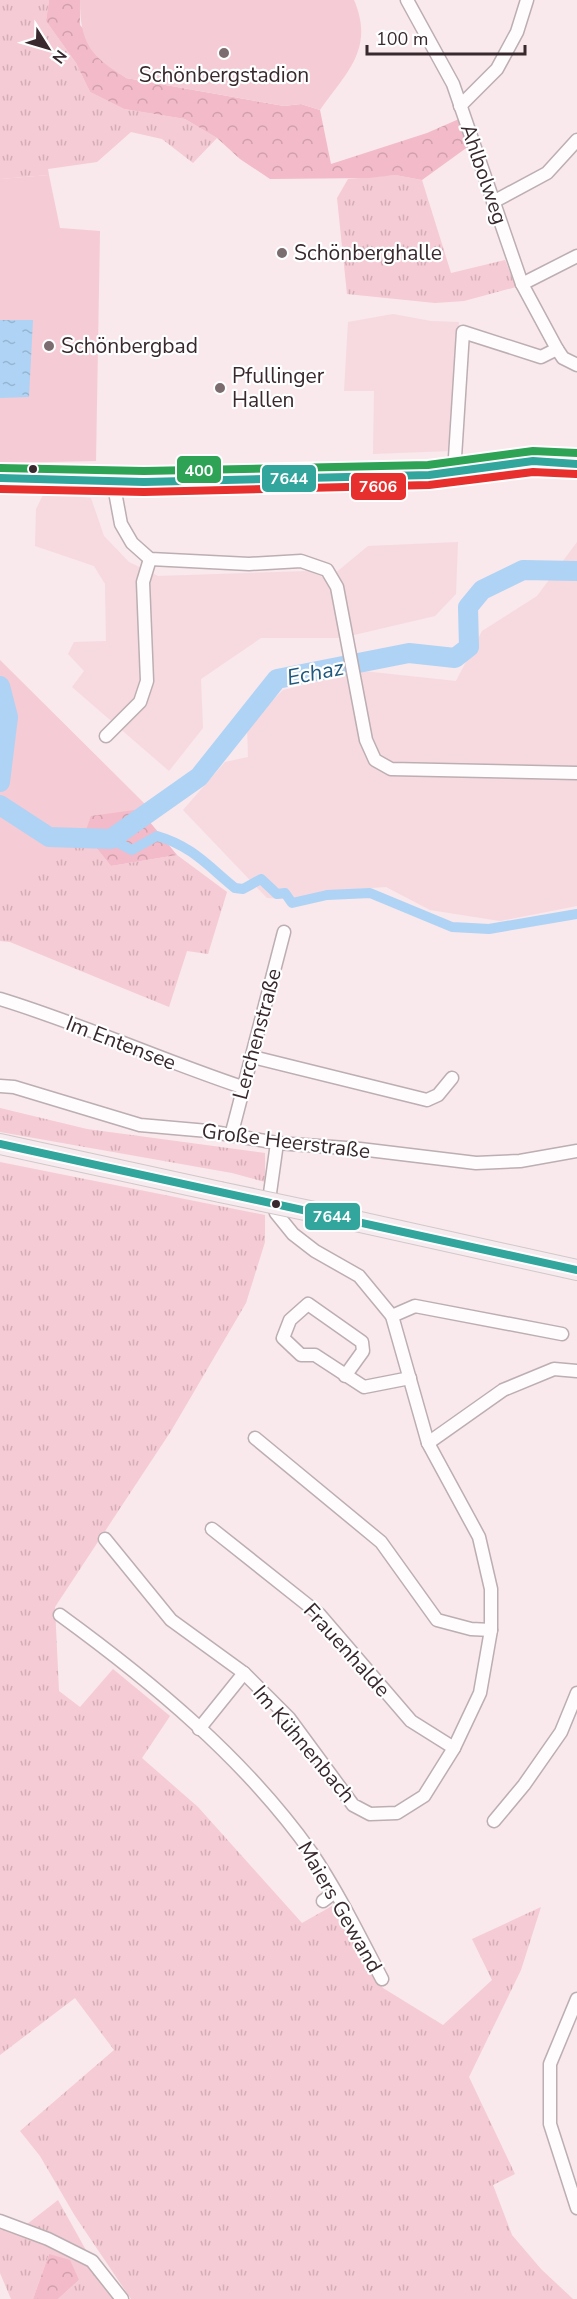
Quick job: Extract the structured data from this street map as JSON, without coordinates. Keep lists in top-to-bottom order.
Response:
{
  "streets": {
    "street": [
      "Ahlbolweg",
      "Lerchenstraße",
      "Im Entensee",
      "Große Heerstraße",
      "Frauenhalde",
      "Im Kühnenbach",
      "Maiers Gewand"
    ]
  },
  "crossings": [
    ["Lerchenstraße", "Im Entensee"],
    ["Lerchenstraße", "Große Heerstraße"],
    ["Große Heerstraße", "Im Kühnenbach"],
    ["Frauenhalde", "Im Kühnenbach"]
  ],
  "water": ["Echaz"],
  "places": [
    "Schönbergstadion",
    "Schönberghalle",
    "Schönbergbad",
    "Pfullinger Hallen"
  ],
  "lines": ["transit line 400", "transit line 7644", "transit line 7606"],
  "scale_bar": "100 m",
  "north": "bottom right"
}
